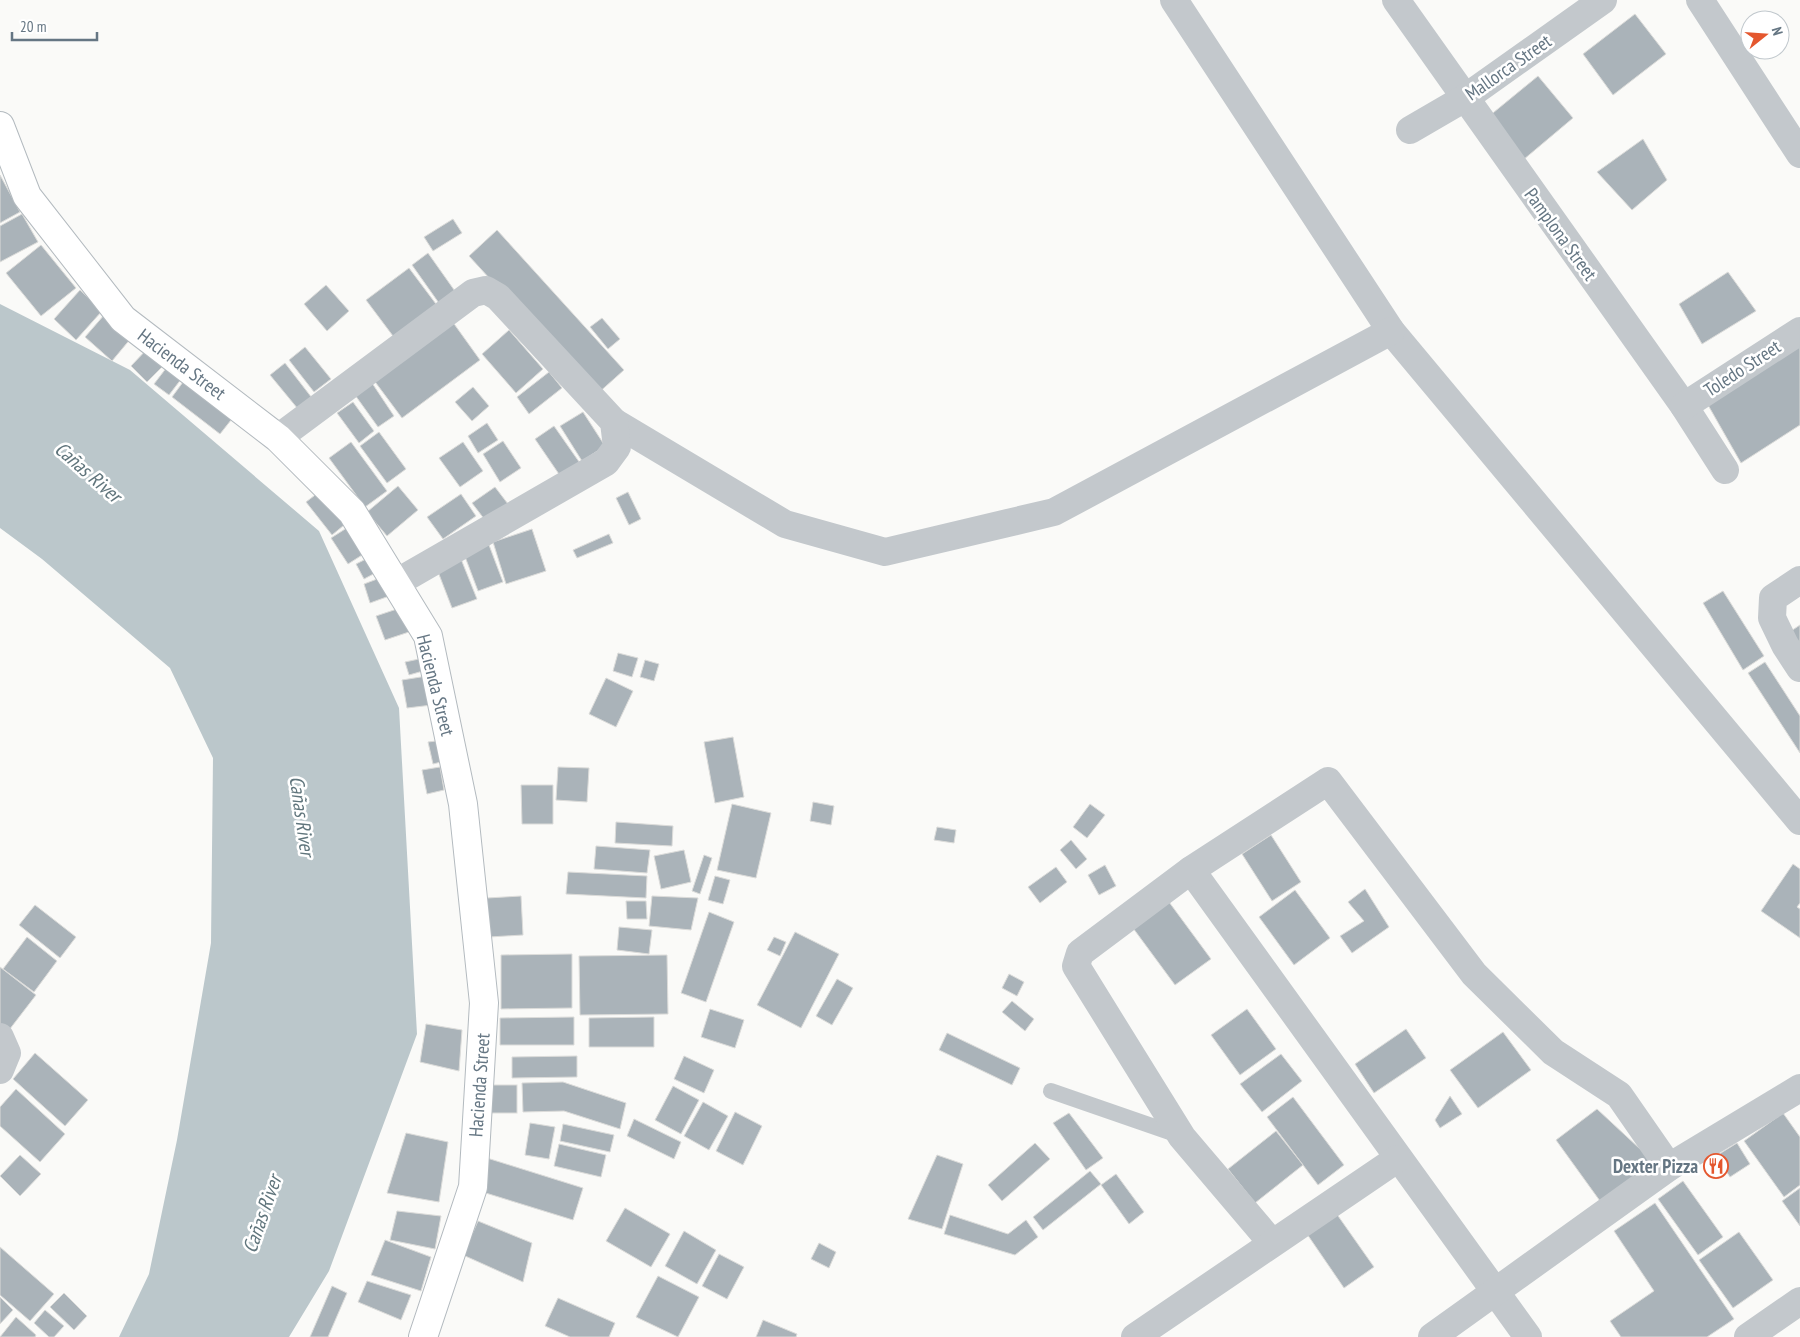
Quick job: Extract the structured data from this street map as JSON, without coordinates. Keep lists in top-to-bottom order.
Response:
{
  "streets": {
    "street": [
      "Mallorca Street",
      "Pamplona Street",
      "Hacienda Street",
      "Toledo Street"
    ]
  },
  "crossings": [
    ["Mallorca Street", "Pamplona Street"],
    ["Pamplona Street", "Toledo Street"]
  ],
  "water": ["Cañas River"],
  "places": {
    "restaurant": ["Dexter Pizza"]
  },
  "scale_bar": "20 m",
  "north": "right"
}
